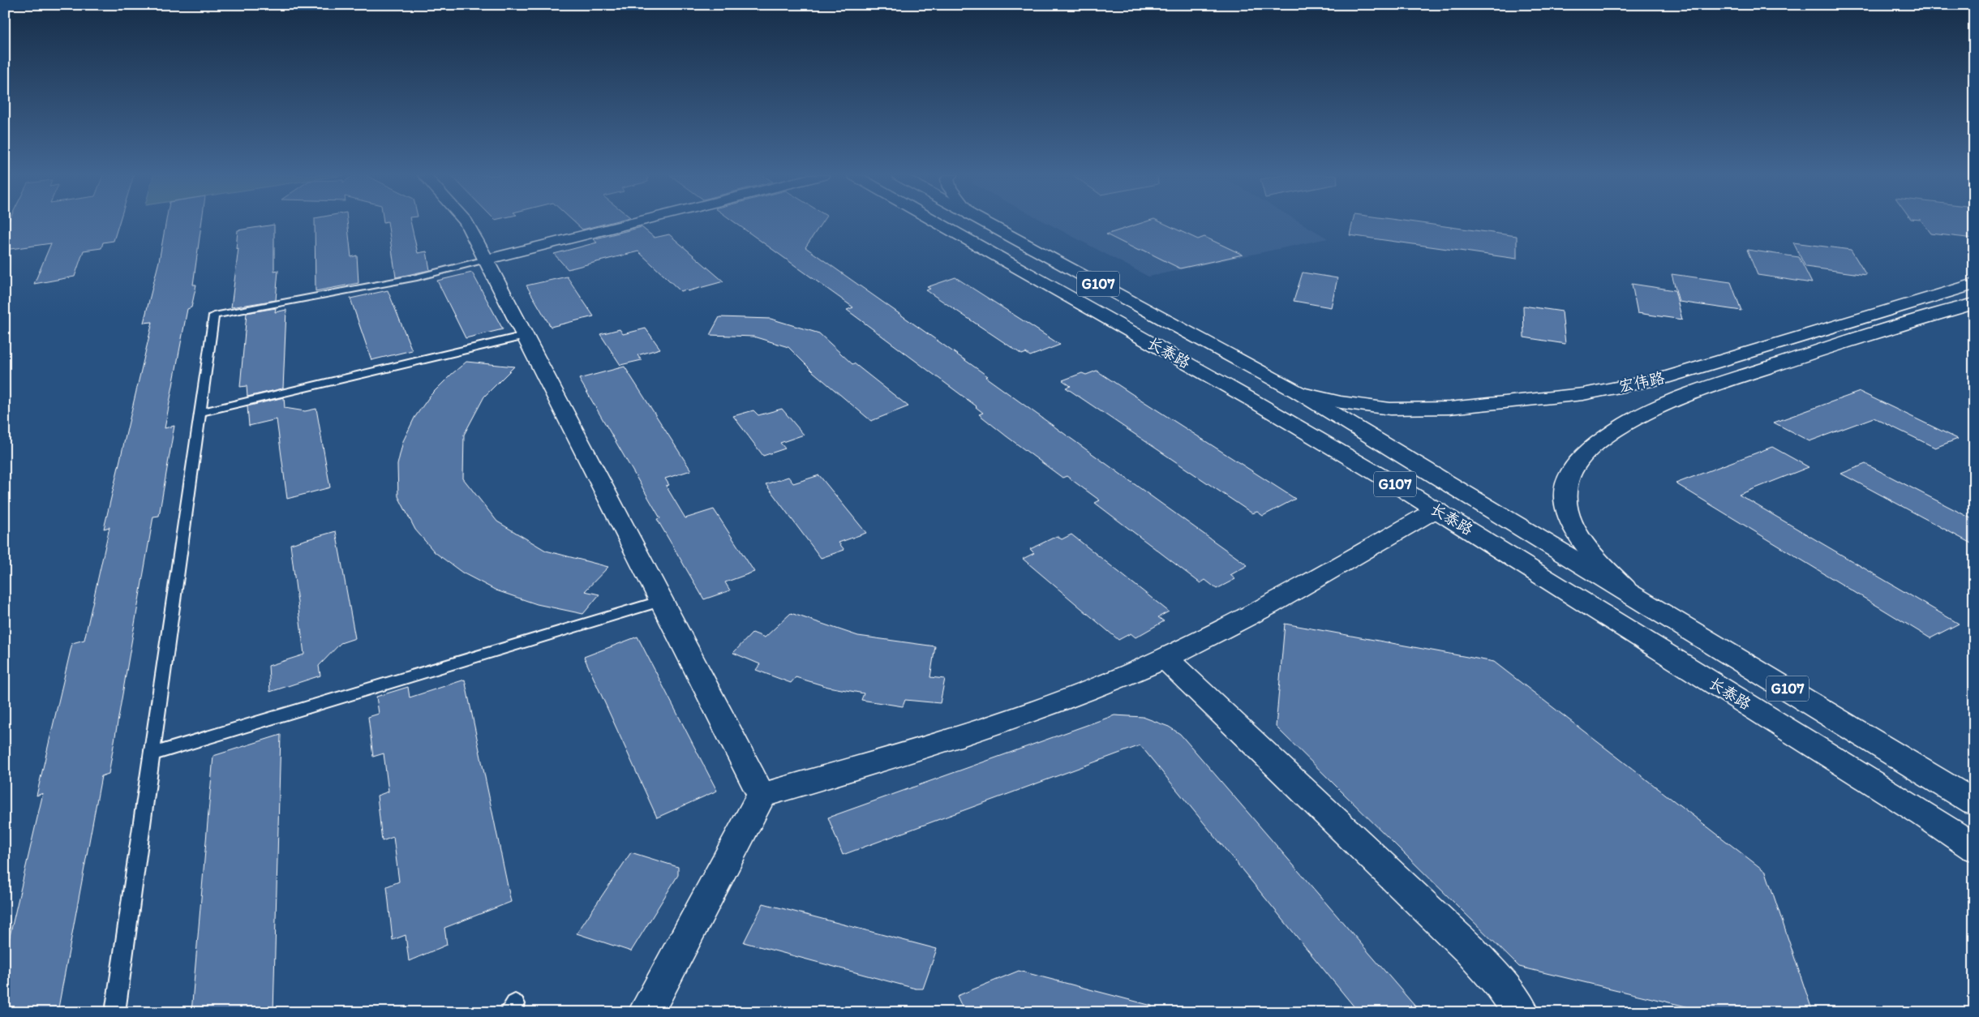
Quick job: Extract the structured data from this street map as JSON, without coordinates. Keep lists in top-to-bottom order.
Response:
{
  "streets": {
    "main road": ["G107", "长泰路", "宏伟路"]
  },
  "crossings": [
    ["长泰路", "宏伟路"]
  ]
}
